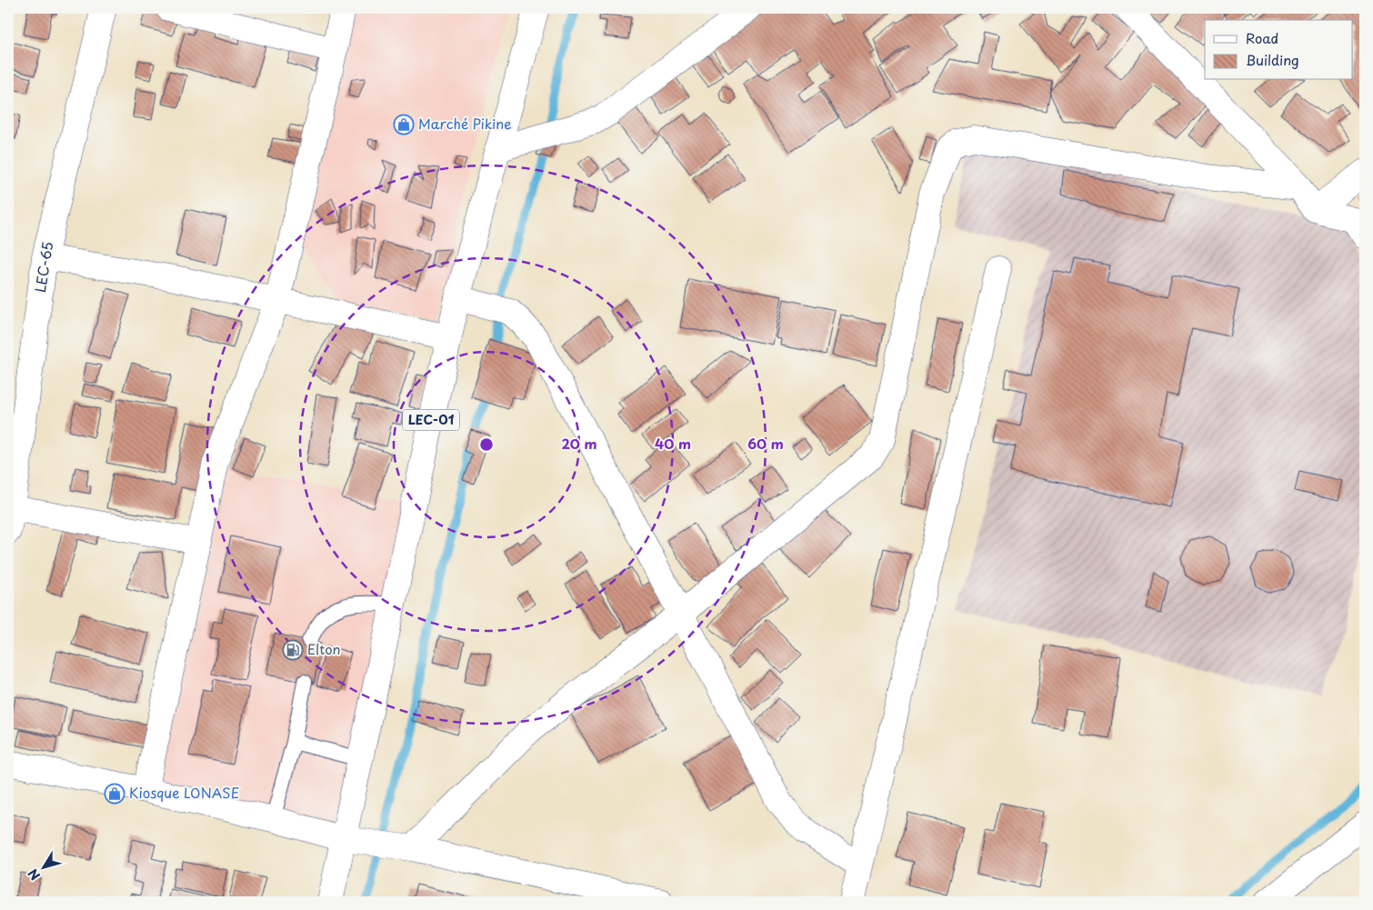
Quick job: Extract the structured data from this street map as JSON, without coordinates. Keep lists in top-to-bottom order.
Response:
{
  "streets": {
    "main road": ["LEC-65", "LEC-01"]
  },
  "places": {
    "shop": ["Marché Pikine", "Kiosque LONASE"],
    "fuel station": ["Elton"]
  },
  "legend": ["Road", "Building"],
  "north": "bottom left",
  "rings": ["20 m", "40 m", "60 m"]
}
